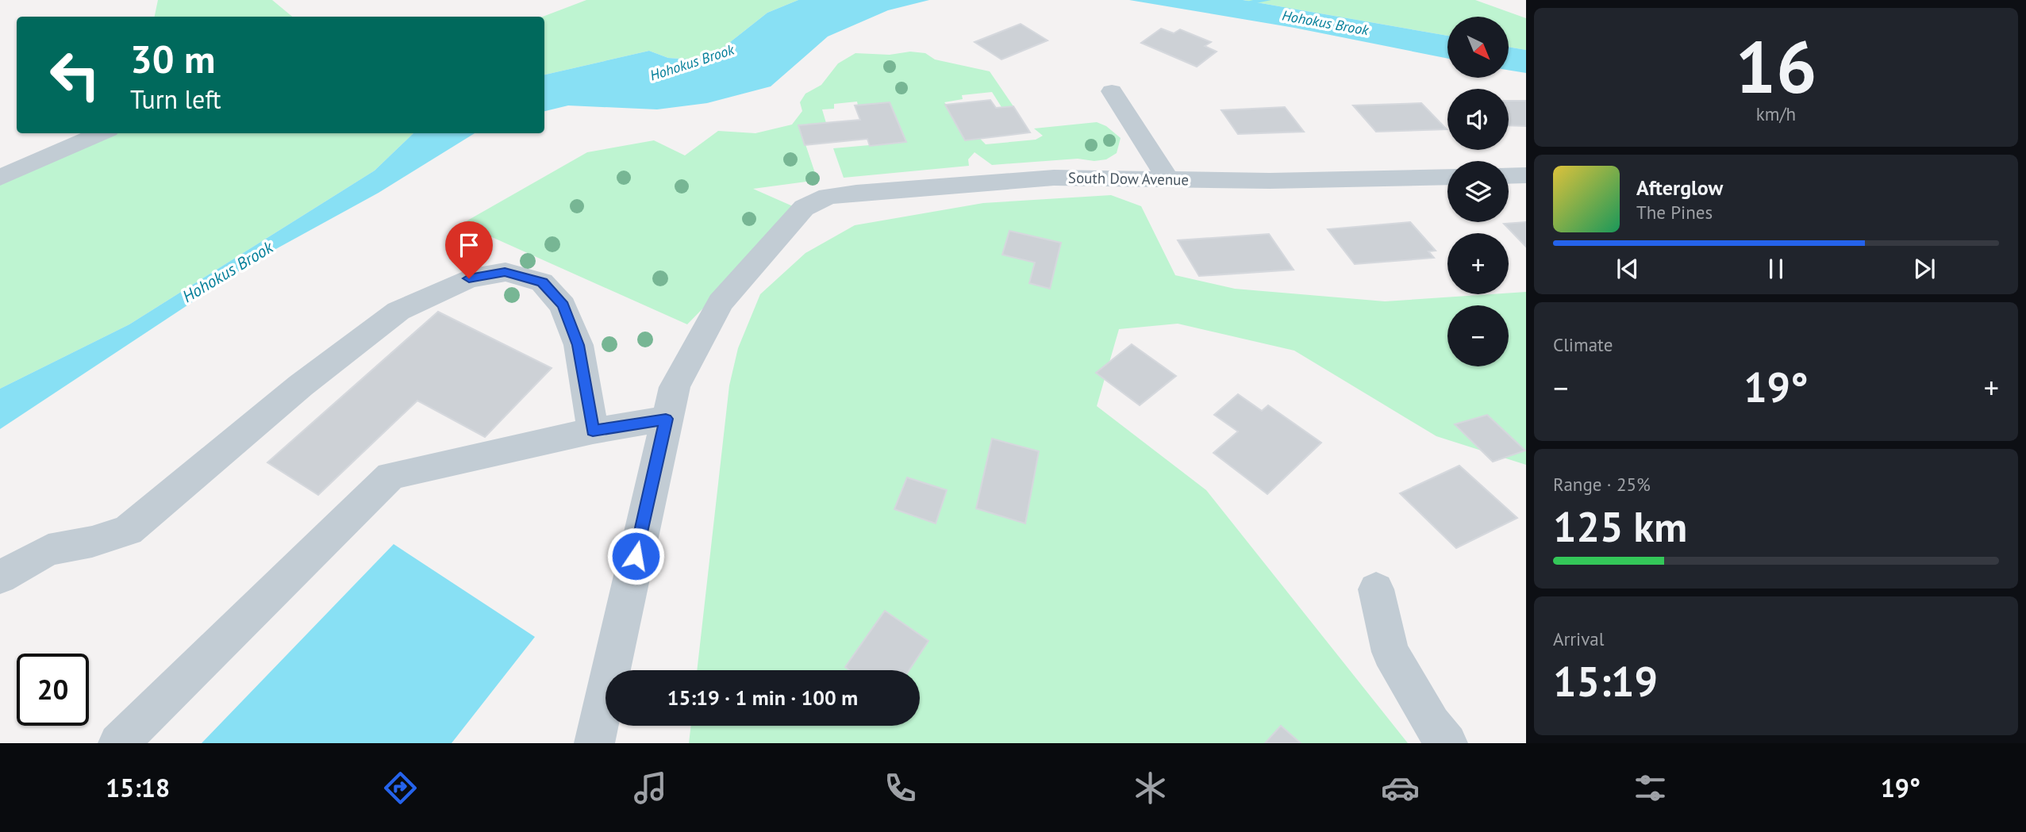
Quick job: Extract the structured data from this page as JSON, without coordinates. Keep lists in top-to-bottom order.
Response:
{
  "streets": {
    "street": ["South Dow Avenue"]
  },
  "water": ["Hohokus Brook"],
  "north": "bottom right",
  "page": {
    "tile": [
      ["16", "km/h"],
      "Climate",
      ["Range · 25%", "125 km"],
      ["Arrival", "15:19"]
    ],
    "map_buttons": ["+", "−"],
    "turn": ["30 m", "Turn left"],
    "song": ["Afterglow", "The Pines"],
    "heat": ["−", "19°", "+"],
    "limit": "20",
    "trip": "15:19 · 1 min · 100 m",
    "tabs": ["15:18", "19°"]
  }
}
